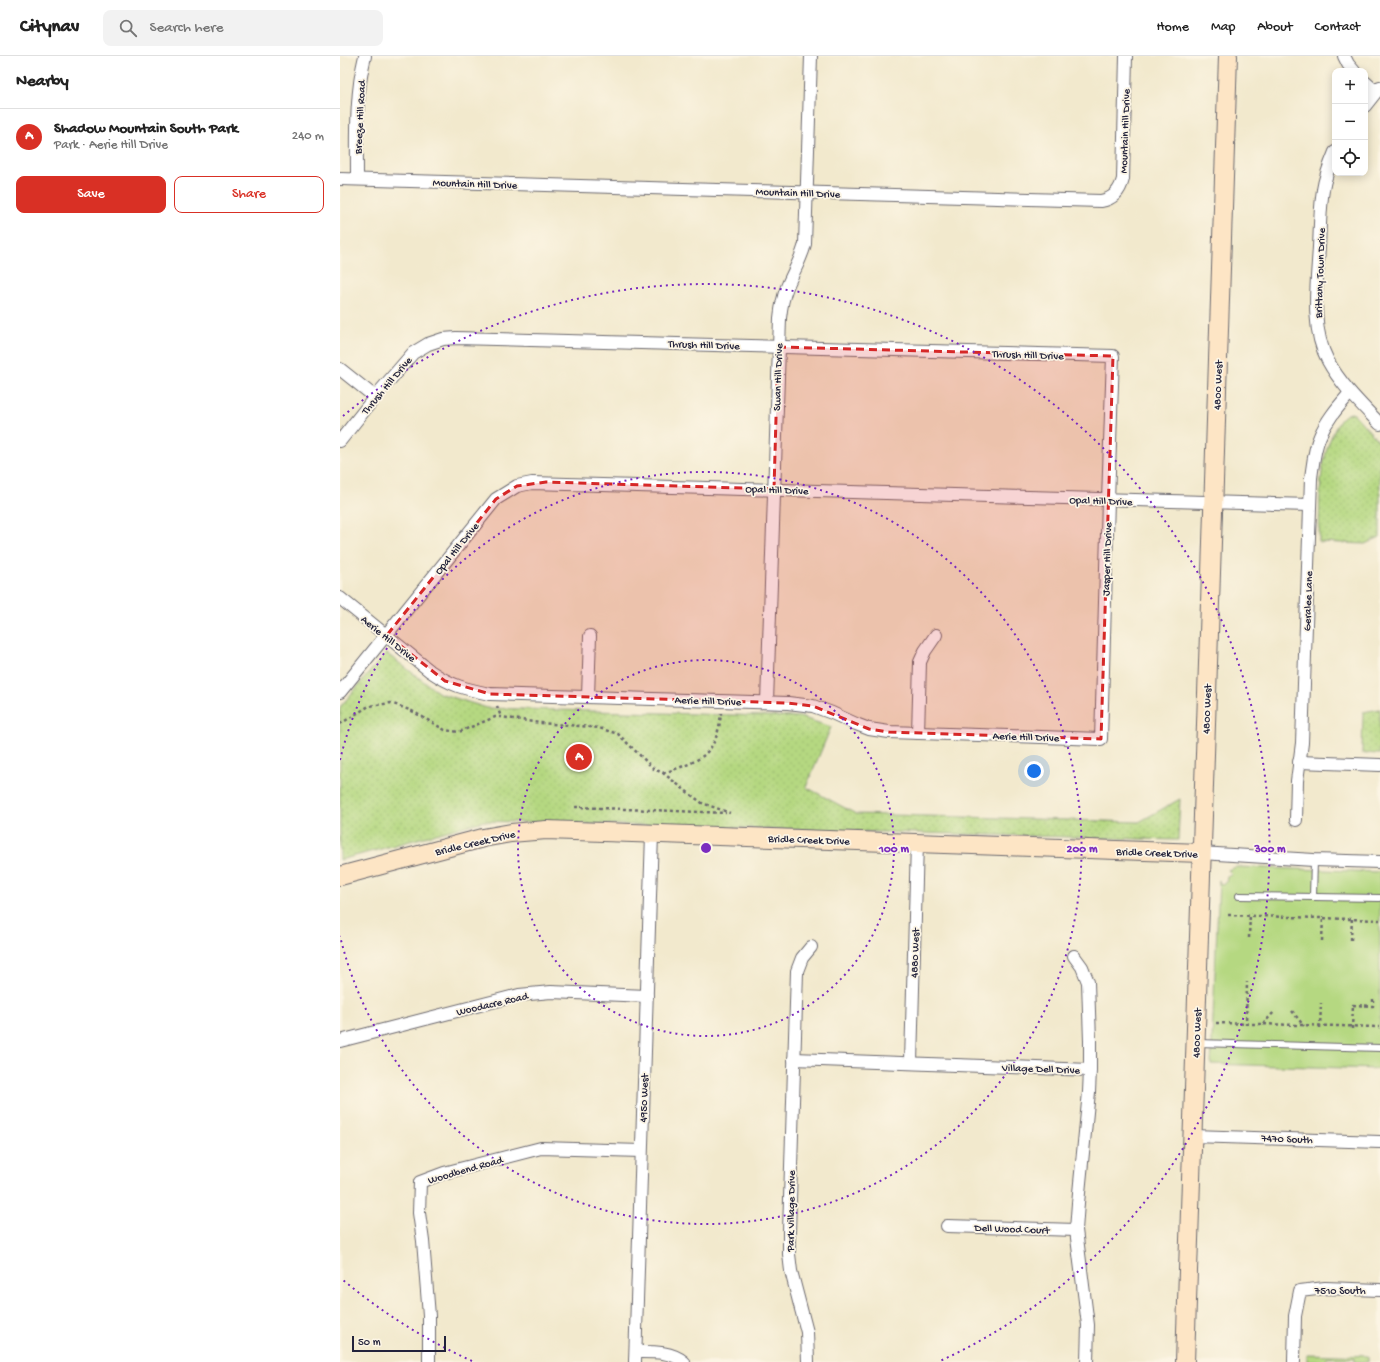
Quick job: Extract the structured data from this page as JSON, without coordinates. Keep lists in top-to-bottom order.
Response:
{
  "streets": {
    "main road": ["4800 West", "Bridle Creek Drive"],
    "street": [
      "Breeze Hill Road",
      "Mountain Hill Drive",
      "Brittany Town Drive",
      "Thrush Hill Drive",
      "Swan Hill Drive",
      "Opal Hill Drive",
      "Jasper Hill Drive",
      "Geralee Lane",
      "Aerie Hill Drive",
      "4880 West",
      "Woodacre Road",
      "Village Dell Drive",
      "4950 West",
      "7470 South",
      "Woodbend Road",
      "Park Village Drive",
      "Dell Wood Court",
      "7510 South"
    ]
  },
  "crossings": [
    ["Breeze Hill Road", "Mountain Hill Drive"],
    ["Mountain Hill Drive", "Swan Hill Drive"],
    ["Brittany Town Drive", "Geralee Lane"],
    ["Thrush Hill Drive", "Swan Hill Drive"],
    ["Thrush Hill Drive", "Jasper Hill Drive"],
    ["Swan Hill Drive", "Opal Hill Drive"],
    ["Swan Hill Drive", "Aerie Hill Drive"],
    ["4800 West", "Opal Hill Drive"],
    ["4800 West", "Bridle Creek Drive"],
    ["4800 West", "7470 South"],
    ["Opal Hill Drive", "Jasper Hill Drive"],
    ["Opal Hill Drive", "Geralee Lane"],
    ["Opal Hill Drive", "Aerie Hill Drive"],
    ["Jasper Hill Drive", "Aerie Hill Drive"],
    ["Bridle Creek Drive", "4880 West"],
    ["Bridle Creek Drive", "4950 West"],
    ["4880 West", "Village Dell Drive"],
    ["Woodacre Road", "4950 West"],
    ["Village Dell Drive", "Park Village Drive"],
    ["Village Dell Drive", "Dell Wood Court"],
    ["4950 West", "Woodbend Road"]
  ],
  "scale_bar": "50 m",
  "page": {
    "header": "Citynav",
    "search": "Search here",
    "nav": [
      "Home",
      "Map",
      "About",
      "Contact"
    ],
    "heading": "Nearby",
    "map_buttons": ["+", "−"],
    "list": [
      {
        "mark": "A",
        "name": "Shadow Mountain South Park",
        "note": "Park · Aerie Hill Drive",
        "value": "240 m"
      }
    ],
    "buttons": ["Save", "Share"],
    "pins": "A",
    "scale": "50 m"
  },
  "rings": ["100 m", "200 m", "300 m"]
}
